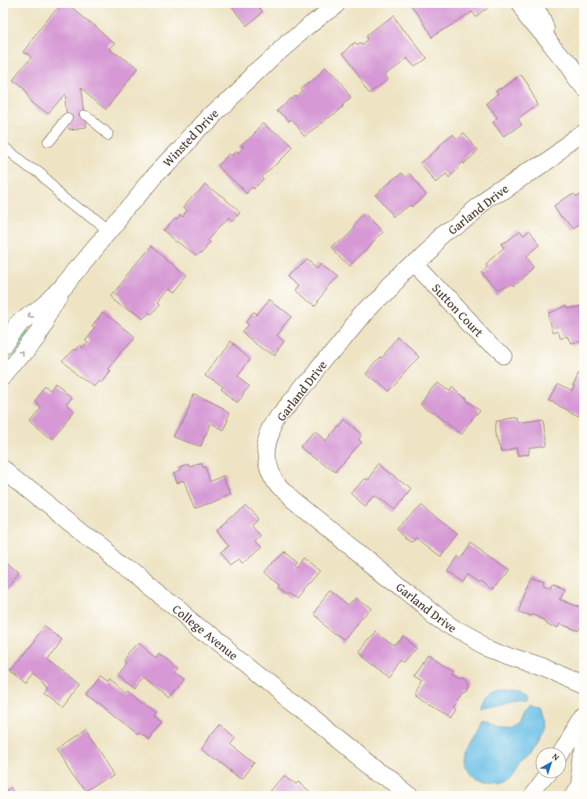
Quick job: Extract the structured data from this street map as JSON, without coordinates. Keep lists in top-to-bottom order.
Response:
{
  "streets": {
    "street": [
      "Winsted Drive",
      "Garland Drive",
      "Sutton Court",
      "College Avenue"
    ]
  },
  "crossings": [
    ["Garland Drive", "Sutton Court"]
  ],
  "north": "top right"
}
